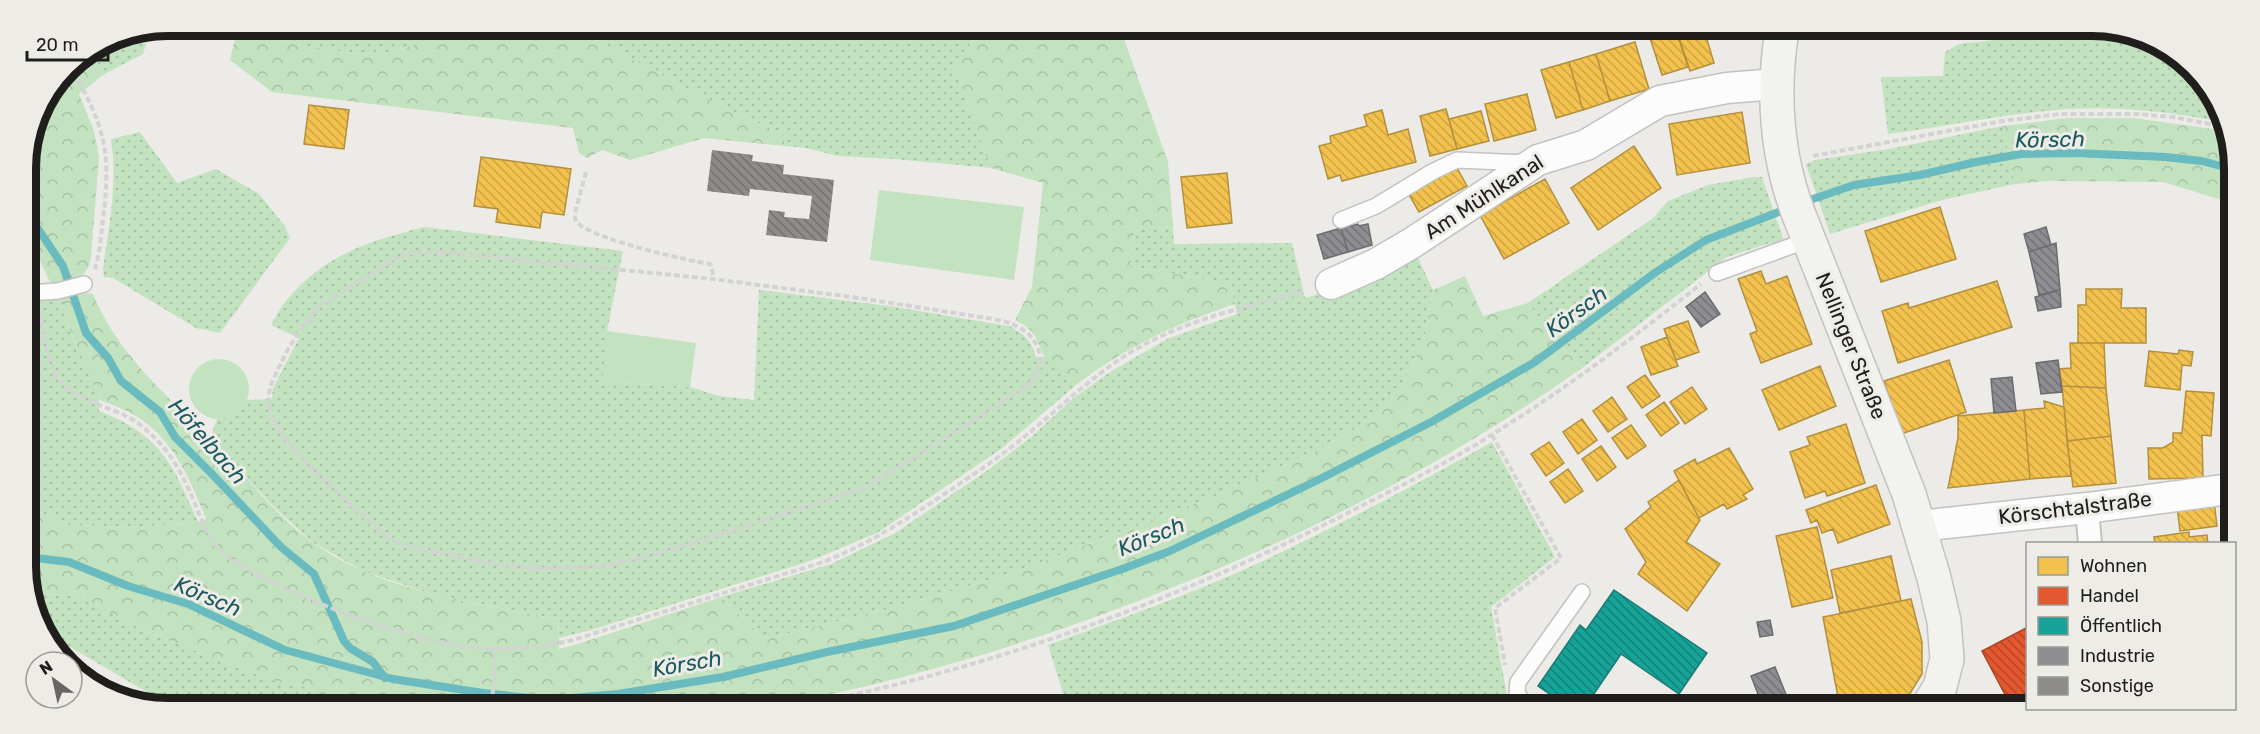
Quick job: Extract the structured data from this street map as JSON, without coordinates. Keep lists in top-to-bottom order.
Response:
{
  "streets": {
    "main road": ["Nellinger Straße"],
    "street": ["Am Mühlkanal", "Körschtalstraße"]
  },
  "crossings": [
    ["Am Mühlkanal", "Nellinger Straße"],
    ["Nellinger Straße", "Körschtalstraße"]
  ],
  "water": ["Körsch", "Höfelbach"],
  "legend": [
    "Wohnen",
    "Handel",
    "Öffentlich",
    "Industrie",
    "Sonstige"
  ],
  "scale_bar": "20 m",
  "north": "top left"
}
